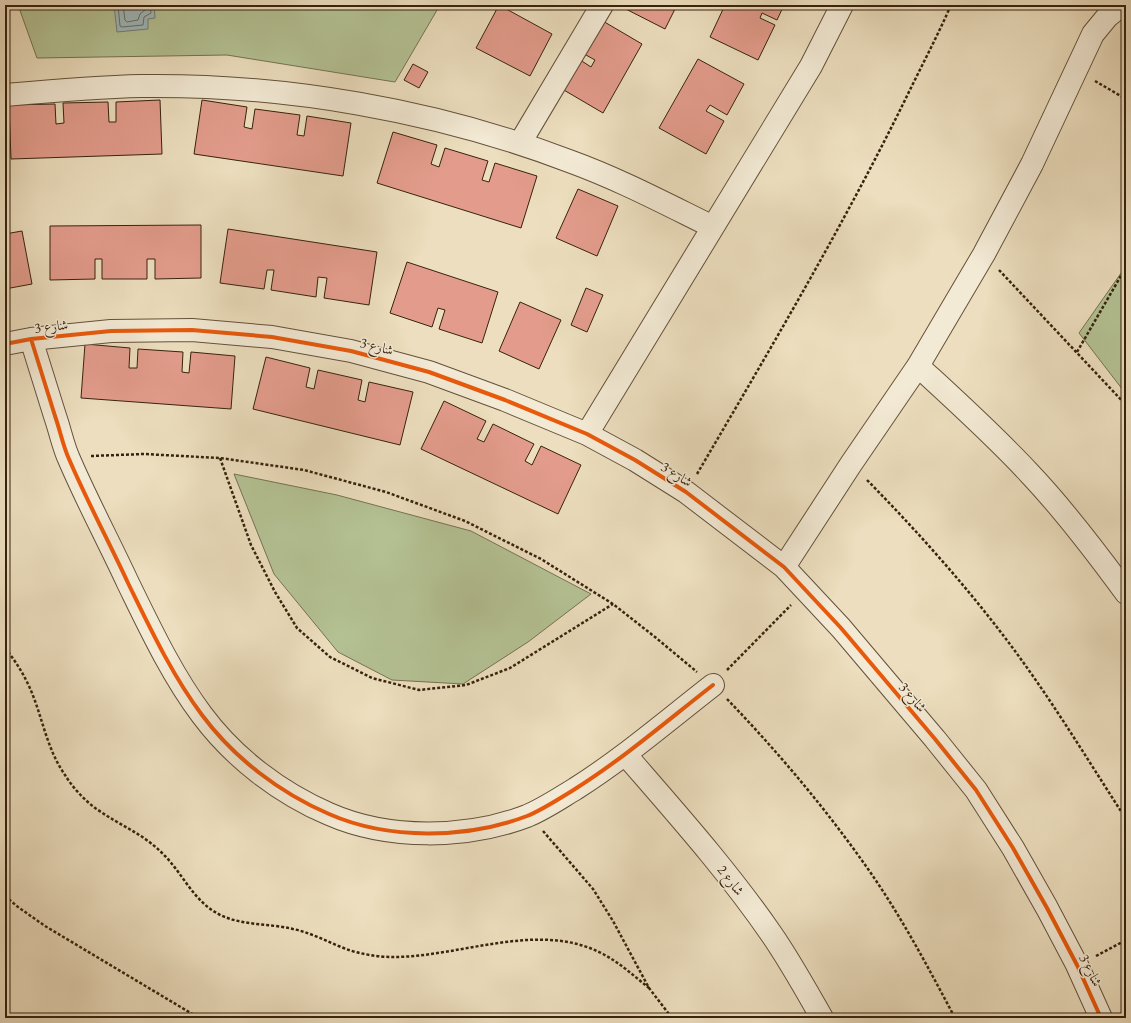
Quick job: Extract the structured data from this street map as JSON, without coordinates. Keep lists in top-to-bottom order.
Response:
{
  "streets": {
    "street": ["شارع 3", "شارع 2"]
  }
}
